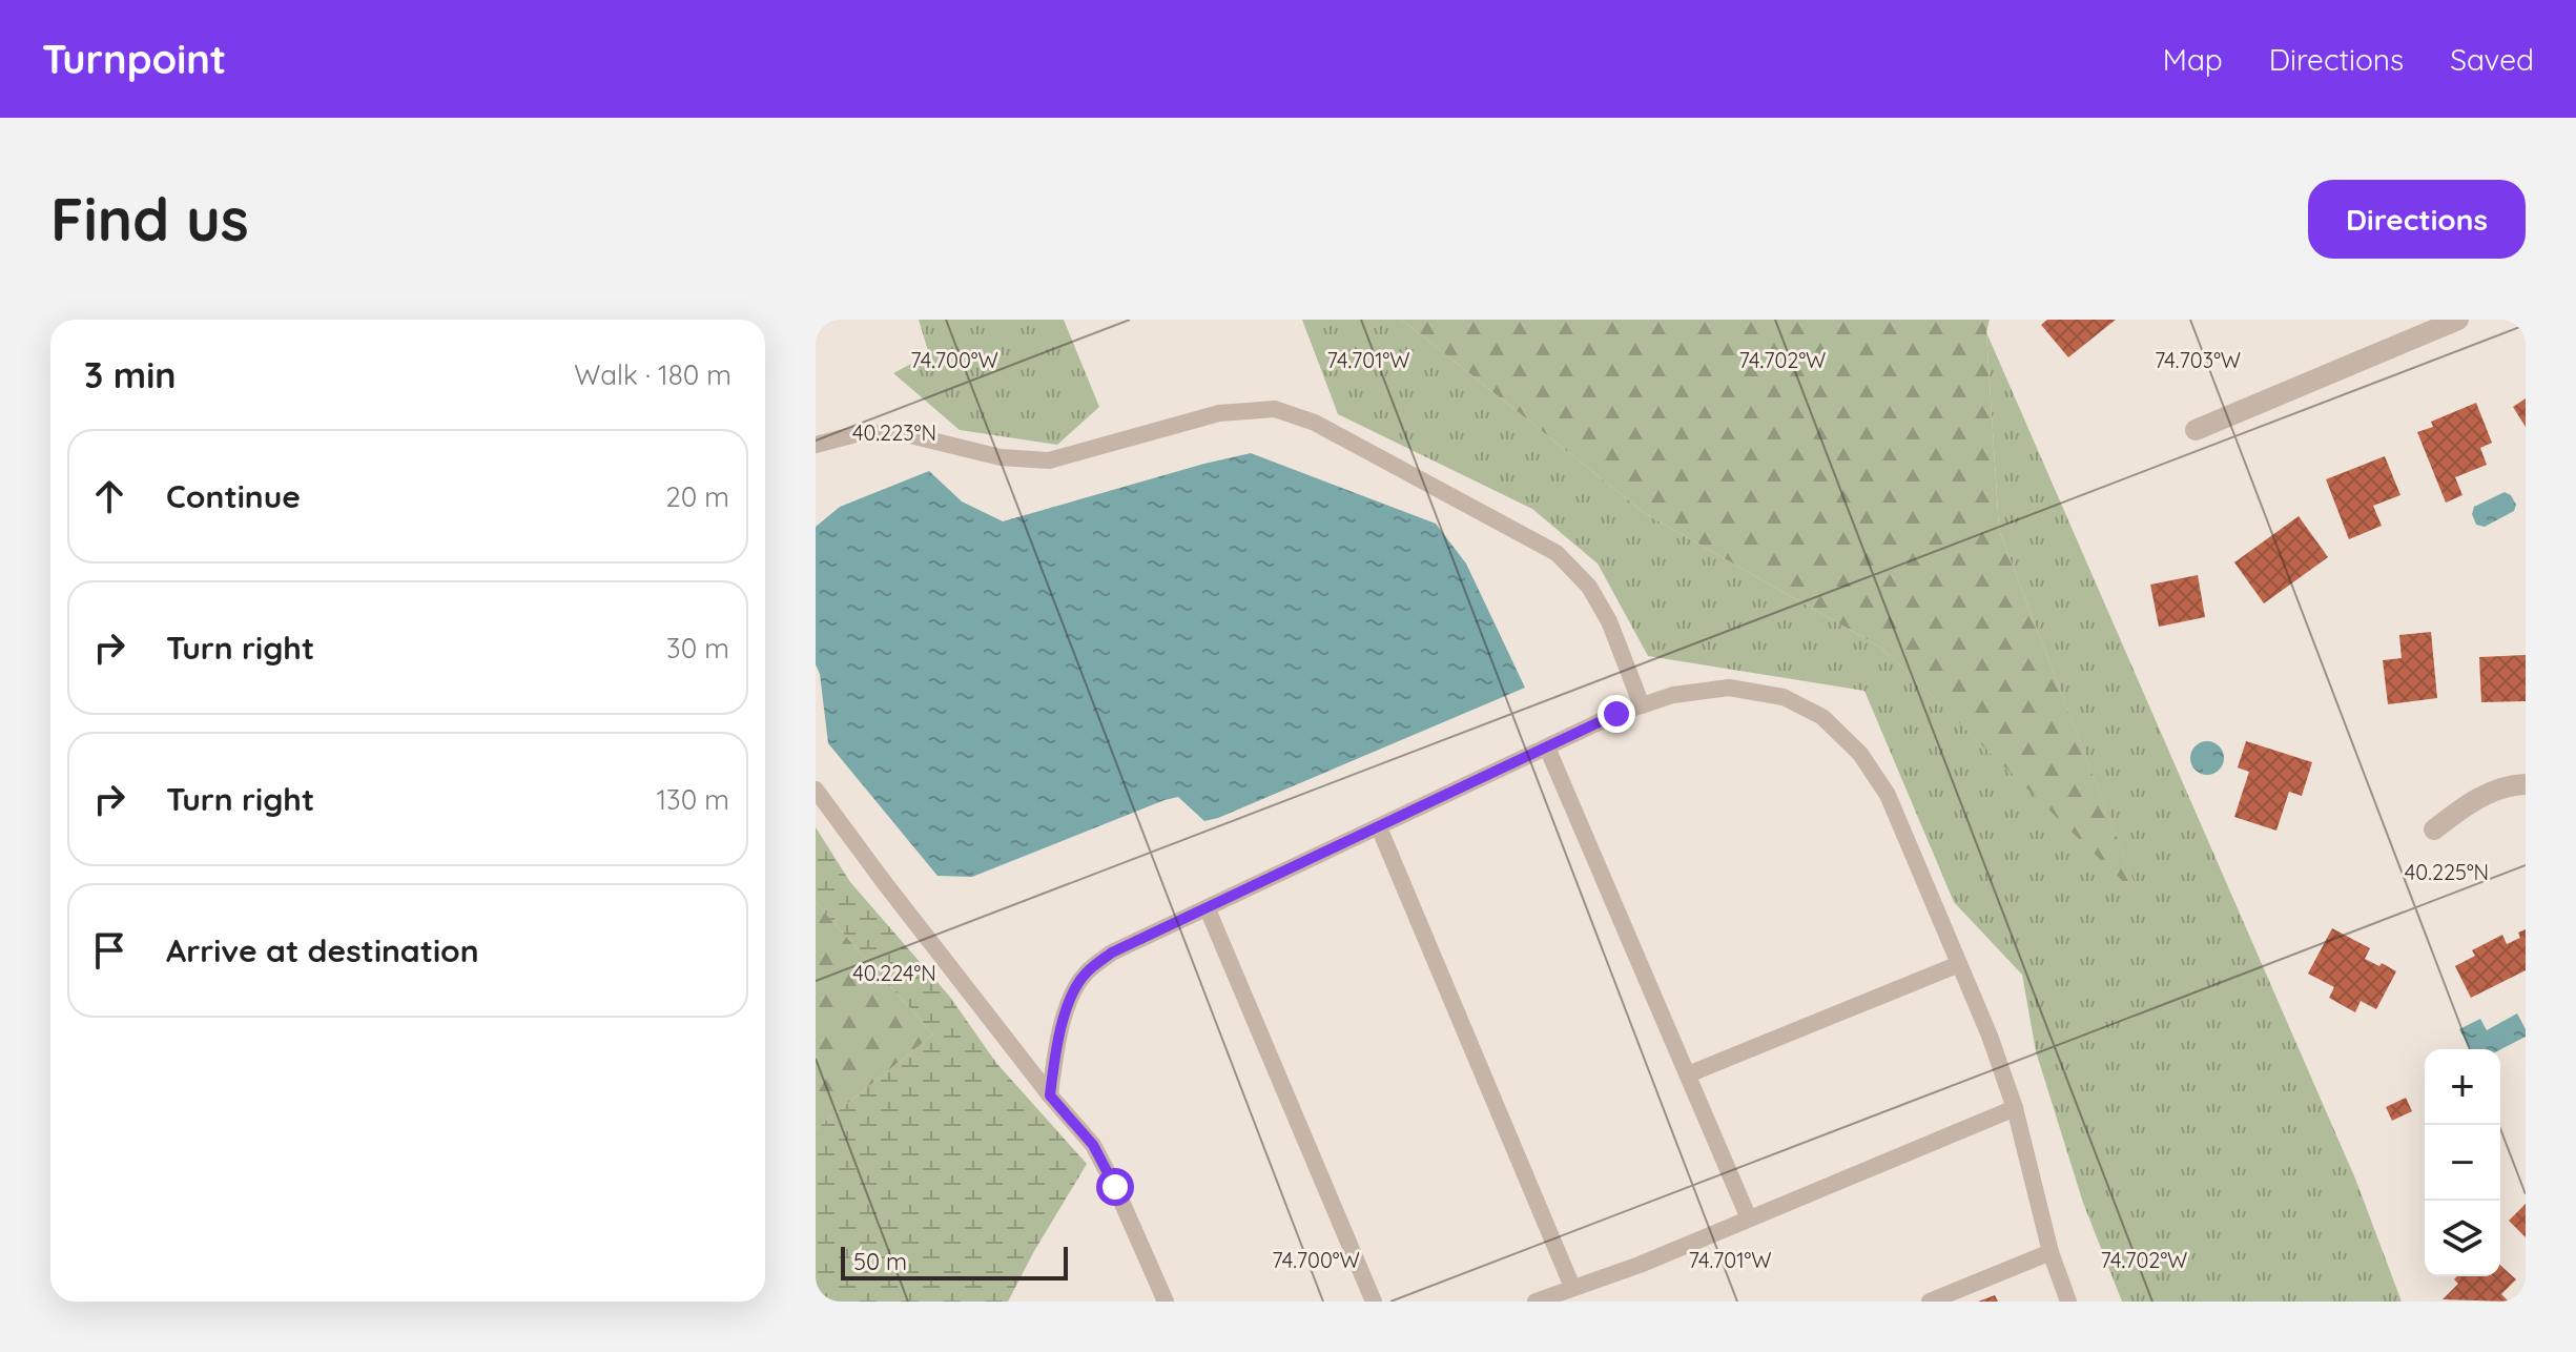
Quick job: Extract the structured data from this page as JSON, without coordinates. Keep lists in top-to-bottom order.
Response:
{
  "scale_bar": "50 m",
  "page": {
    "header": "Turnpoint",
    "nav": ["Map", "Directions", "Saved"],
    "buttons": "Directions",
    "title": "Find us",
    "heading": ["3 min", "Walk · 180 m"],
    "list": [
      ["Continue", "20 m"],
      ["Turn right", "30 m"],
      ["Turn right", "130 m"],
      "Arrive at destination"
    ],
    "map_buttons": ["+", "−"],
    "scale": "50 m"
  },
  "coordinates": [
    "74.700°W",
    "74.701°W",
    "74.702°W",
    "74.703°W",
    "40.223°N",
    "40.225°N",
    "40.224°N"
  ]
}
